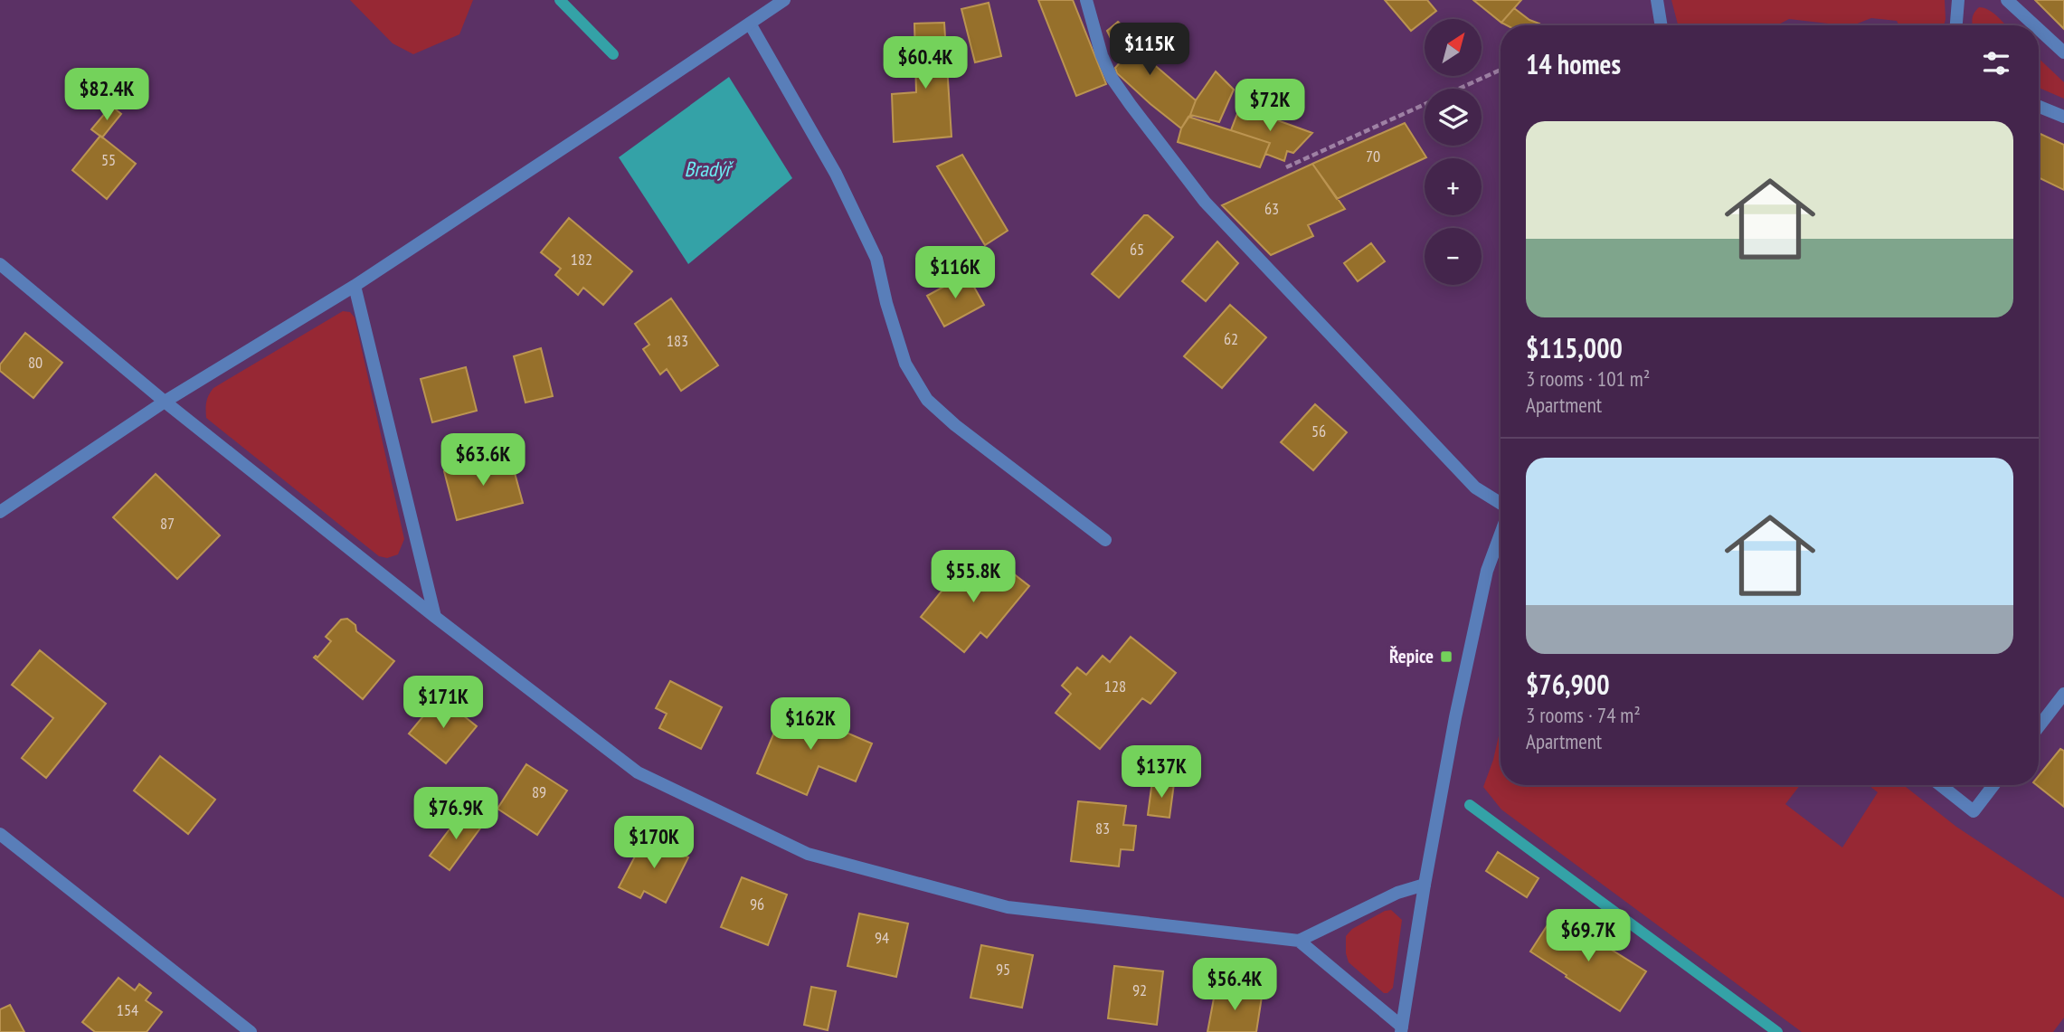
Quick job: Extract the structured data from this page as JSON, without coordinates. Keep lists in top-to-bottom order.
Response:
{
  "water": ["Bradýř"],
  "places": {
    "transit": ["Řepice"]
  },
  "house_numbers": [
    "70",
    "55",
    "63",
    "65",
    "182",
    "62",
    "183",
    "80",
    "56",
    "87",
    "128",
    "89",
    "83",
    "96",
    "94",
    "95",
    "92",
    "154"
  ],
  "north": "top right",
  "page": {
    "map_buttons": ["+", "−"],
    "price": [
      "$115K",
      "$60.4K",
      "$82.4K",
      "$72K",
      "$116K",
      "$63.6K",
      "$55.8K",
      "$171K",
      "$162K",
      "$137K",
      "$76.9K",
      "$170K",
      "$69.7K",
      "$56.4K"
    ],
    "heading": "14 homes",
    "list": [
      {
        "name": "$115,000",
        "note": "3 rooms · 101 m² · Apartment"
      },
      {
        "name": "$76,900",
        "note": "3 rooms · 74 m² · Apartment"
      }
    ]
  }
}
